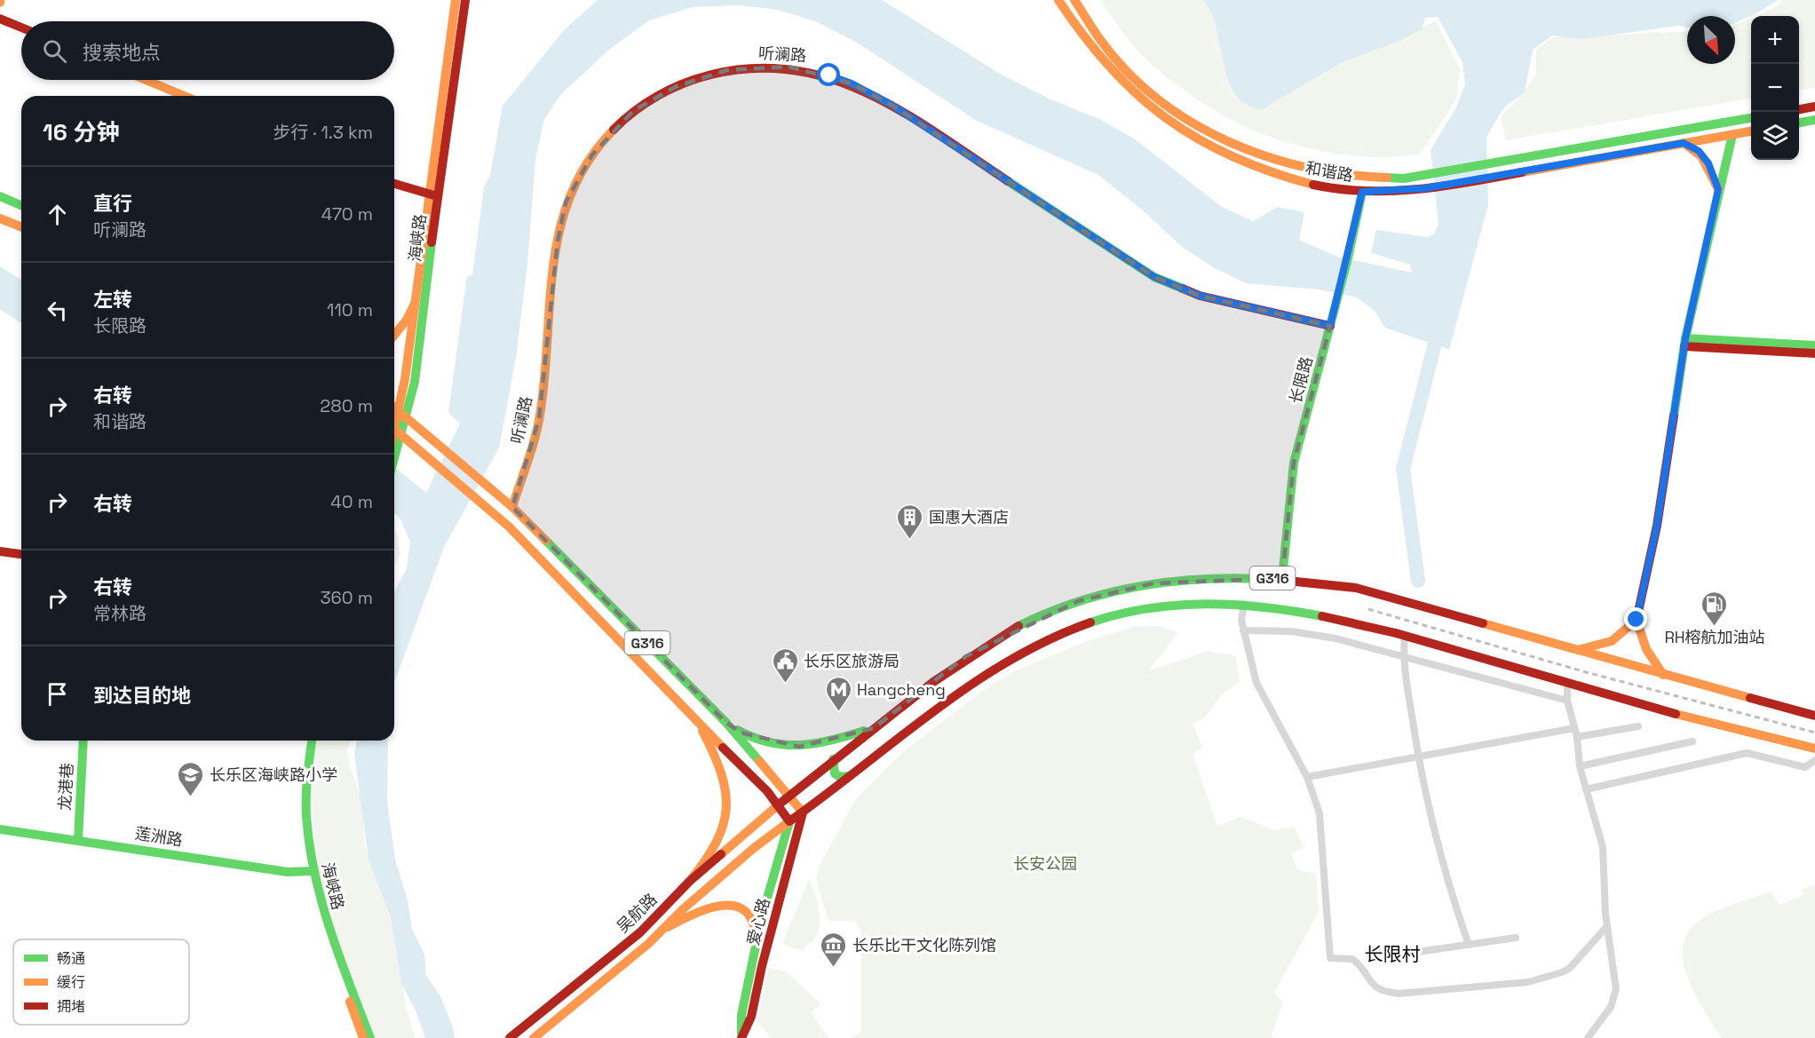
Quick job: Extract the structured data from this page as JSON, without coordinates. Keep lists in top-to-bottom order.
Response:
{
  "streets": {
    "main road": [
      "听澜路",
      "和谐路",
      "海峡路",
      "长限路",
      "G316",
      "龙港巷",
      "莲洲路",
      "吴航路",
      "爱心路"
    ]
  },
  "crossings": [
    ["听澜路", "长限路"],
    ["听澜路", "G316"],
    ["和谐路", "长限路"],
    ["海峡路", "G316"],
    ["海峡路", "莲洲路"],
    ["长限路", "G316"],
    ["G316", "吴航路"],
    ["G316", "爱心路"],
    ["龙港巷", "莲洲路"]
  ],
  "districts": ["长限村"],
  "parks": ["长安公园"],
  "places": {
    "building": ["国惠大酒店"],
    "fuel station": ["RH榕航加油站"],
    "public building": ["长乐区旅游局"],
    "metro station": ["Hangcheng"],
    "school or university": ["长乐区海峡路小学"],
    "museum": ["长乐比干文化陈列馆"]
  },
  "legend": ["畅通", "缓行", "拥堵"],
  "north": "bottom right",
  "page": {
    "map_buttons": ["+", "−"],
    "search": "搜索地点",
    "heading": ["16 分钟", "步行 · 1.3 km"],
    "list": [
      ["直行", "听澜路", "470 m"],
      ["左转", "长限路", "110 m"],
      ["右转", "和谐路", "280 m"],
      ["右转", "40 m"],
      ["右转", "常林路", "360 m"],
      "到达目的地"
    ]
  }
}
